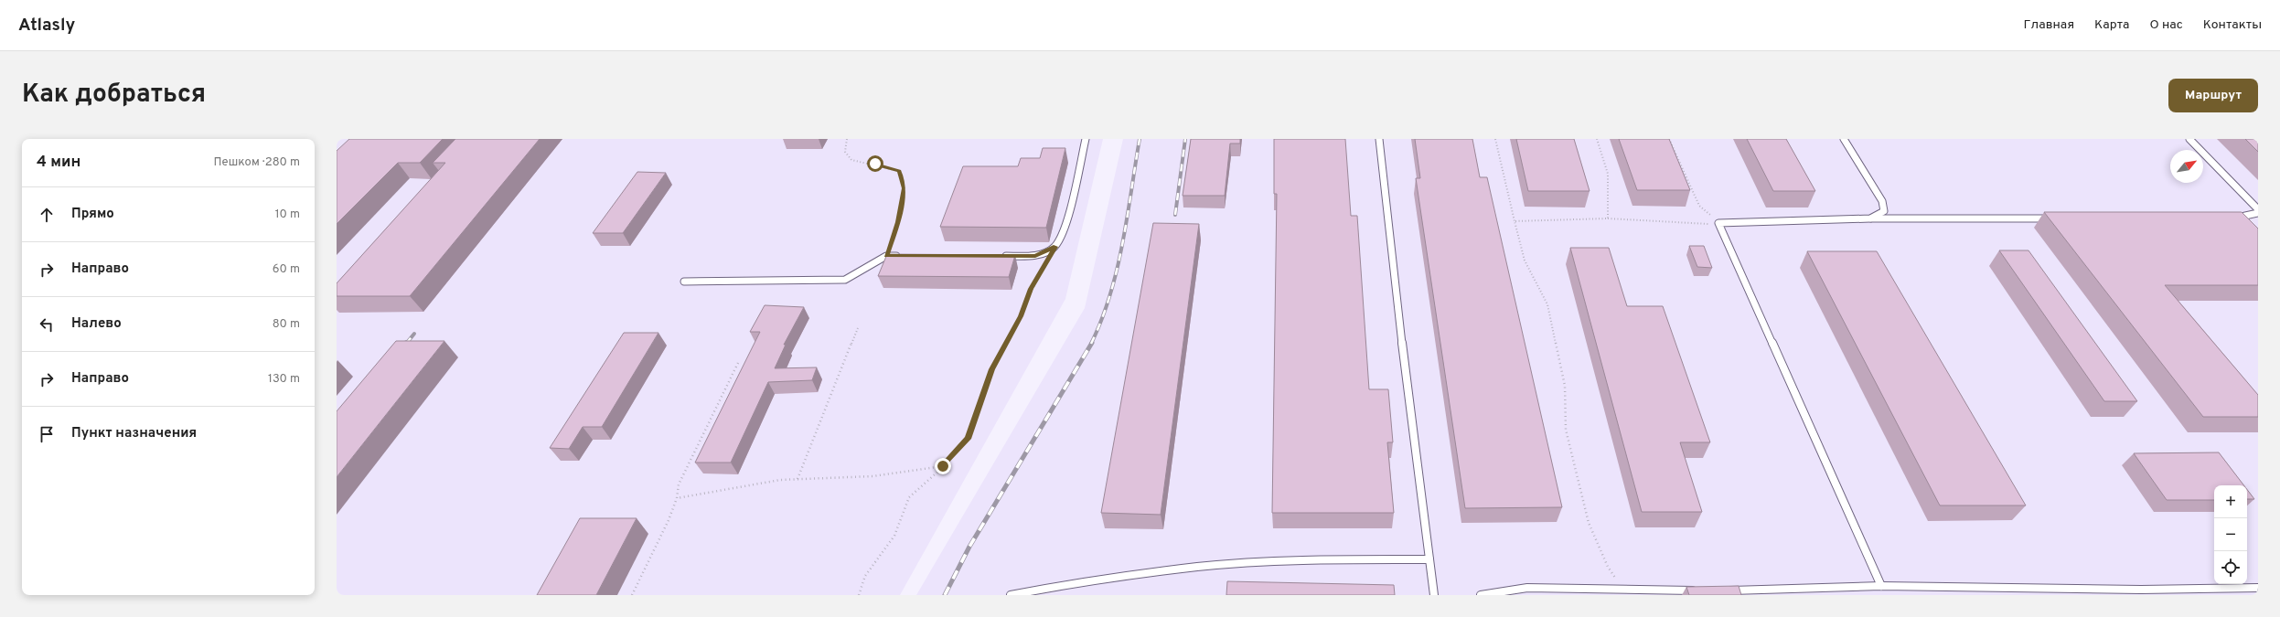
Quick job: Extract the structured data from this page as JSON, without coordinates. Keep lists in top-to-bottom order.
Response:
{
  "north": "top right",
  "page": {
    "header": "Atlasly",
    "nav": [
      "Главная",
      "Карта",
      "О нас",
      "Контакты"
    ],
    "title": "Как добраться",
    "buttons": "Маршрут",
    "heading": ["4 мин", "Пешком · 280 m"],
    "list": [
      ["Прямо", "10 m"],
      ["Направо", "60 m"],
      ["Налево", "80 m"],
      ["Направо", "130 m"],
      "Пункт назначения"
    ],
    "map_buttons": ["+", "−"]
  }
}
